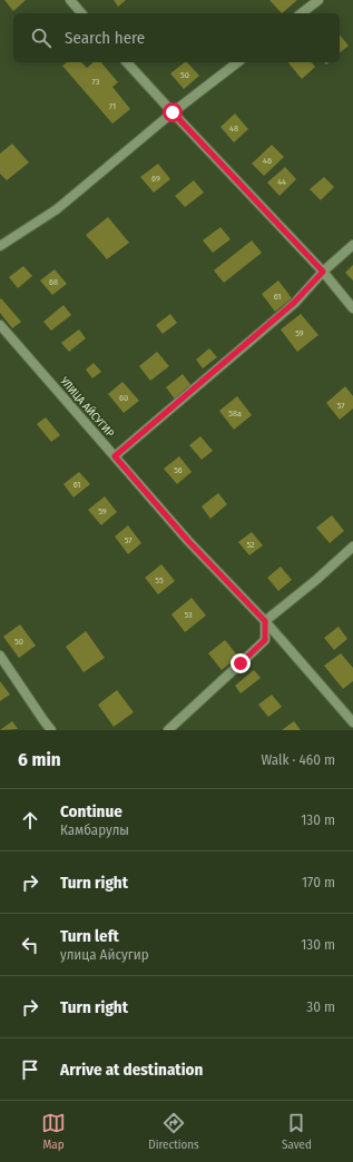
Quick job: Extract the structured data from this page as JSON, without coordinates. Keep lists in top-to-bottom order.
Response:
{
  "streets": {
    "street": ["УЛИЦА АЙСУГИР"]
  },
  "house_numbers": [
    "50",
    "73",
    "71",
    "48",
    "46",
    "69",
    "44",
    "68",
    "61",
    "59",
    "60",
    "57",
    "58а",
    "56",
    "61",
    "59",
    "57",
    "52",
    "55",
    "53",
    "50"
  ],
  "page": {
    "search": "Search here",
    "heading": ["6 min", "Walk · 460 m"],
    "list": [
      ["Continue", "Камбарулы", "130 m"],
      ["Turn right", "170 m"],
      ["Turn left", "улица Айсугир", "130 m"],
      ["Turn right", "30 m"],
      "Arrive at destination"
    ],
    "nav": ["Map", "Directions", "Saved"]
  }
}
